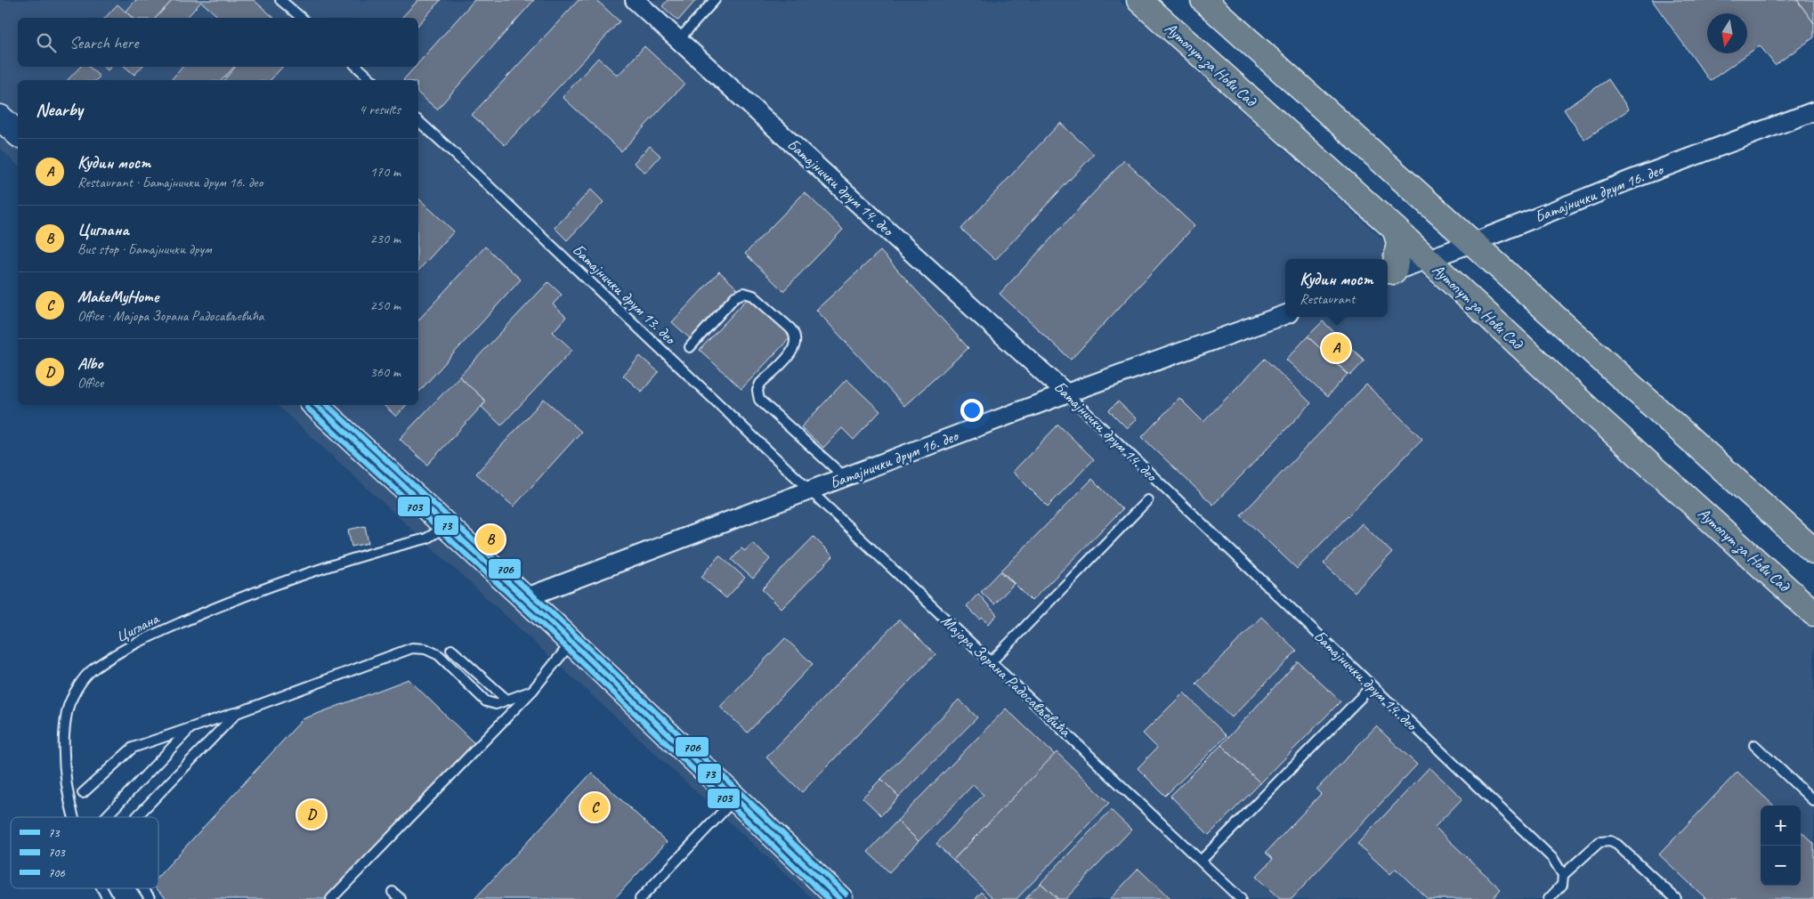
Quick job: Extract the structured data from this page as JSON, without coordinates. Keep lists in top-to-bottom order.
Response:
{
  "streets": {
    "main road": ["Аутопут за Нови Сад"],
    "street": ["Батајнички друм 14. део", "Батајнички друм 16. део"],
    "lane": ["Батајнички друм 13. део", "Циглана", "Мајора Зорана Радосављевића"]
  },
  "crossings": [
    ["Аутопут за Нови Сад", "Батајнички друм 16. део"],
    ["Батајнички друм 14. део", "Батајнички друм 16. део"],
    ["Батајнички друм 16. део", "Батајнички друм 13. део"],
    ["Батајнички друм 16. део", "Мајора Зорана Радосављевића"],
    ["Батајнички друм 13. део", "Мајора Зорана Радосављевића"]
  ],
  "lines": ["transit line 73", "transit line 706", "transit line 703"],
  "legend": ["73", "703", "706"],
  "north": "bottom",
  "page": {
    "search": "Search here",
    "heading": ["Nearby", "4 results"],
    "list": [
      {
        "mark": "A",
        "name": "Кудин мост",
        "note": "Restaurant · Батајнички друм 16. део",
        "value": "170 m"
      },
      {
        "mark": "B",
        "name": "Циглана",
        "note": "Bus stop · Батајнички друм",
        "value": "230 m"
      },
      {
        "mark": "C",
        "name": "MakeMyHome",
        "note": "Office · Мајора Зорана Радосављевића",
        "value": "250 m"
      },
      {
        "mark": "D",
        "name": "Albo",
        "note": "Office",
        "value": "360 m"
      }
    ],
    "popup": ["Кудин мост", "Restaurant"],
    "pins": [
      "A",
      "B",
      "C",
      "D"
    ],
    "map_buttons": ["+", "−"]
  }
}
